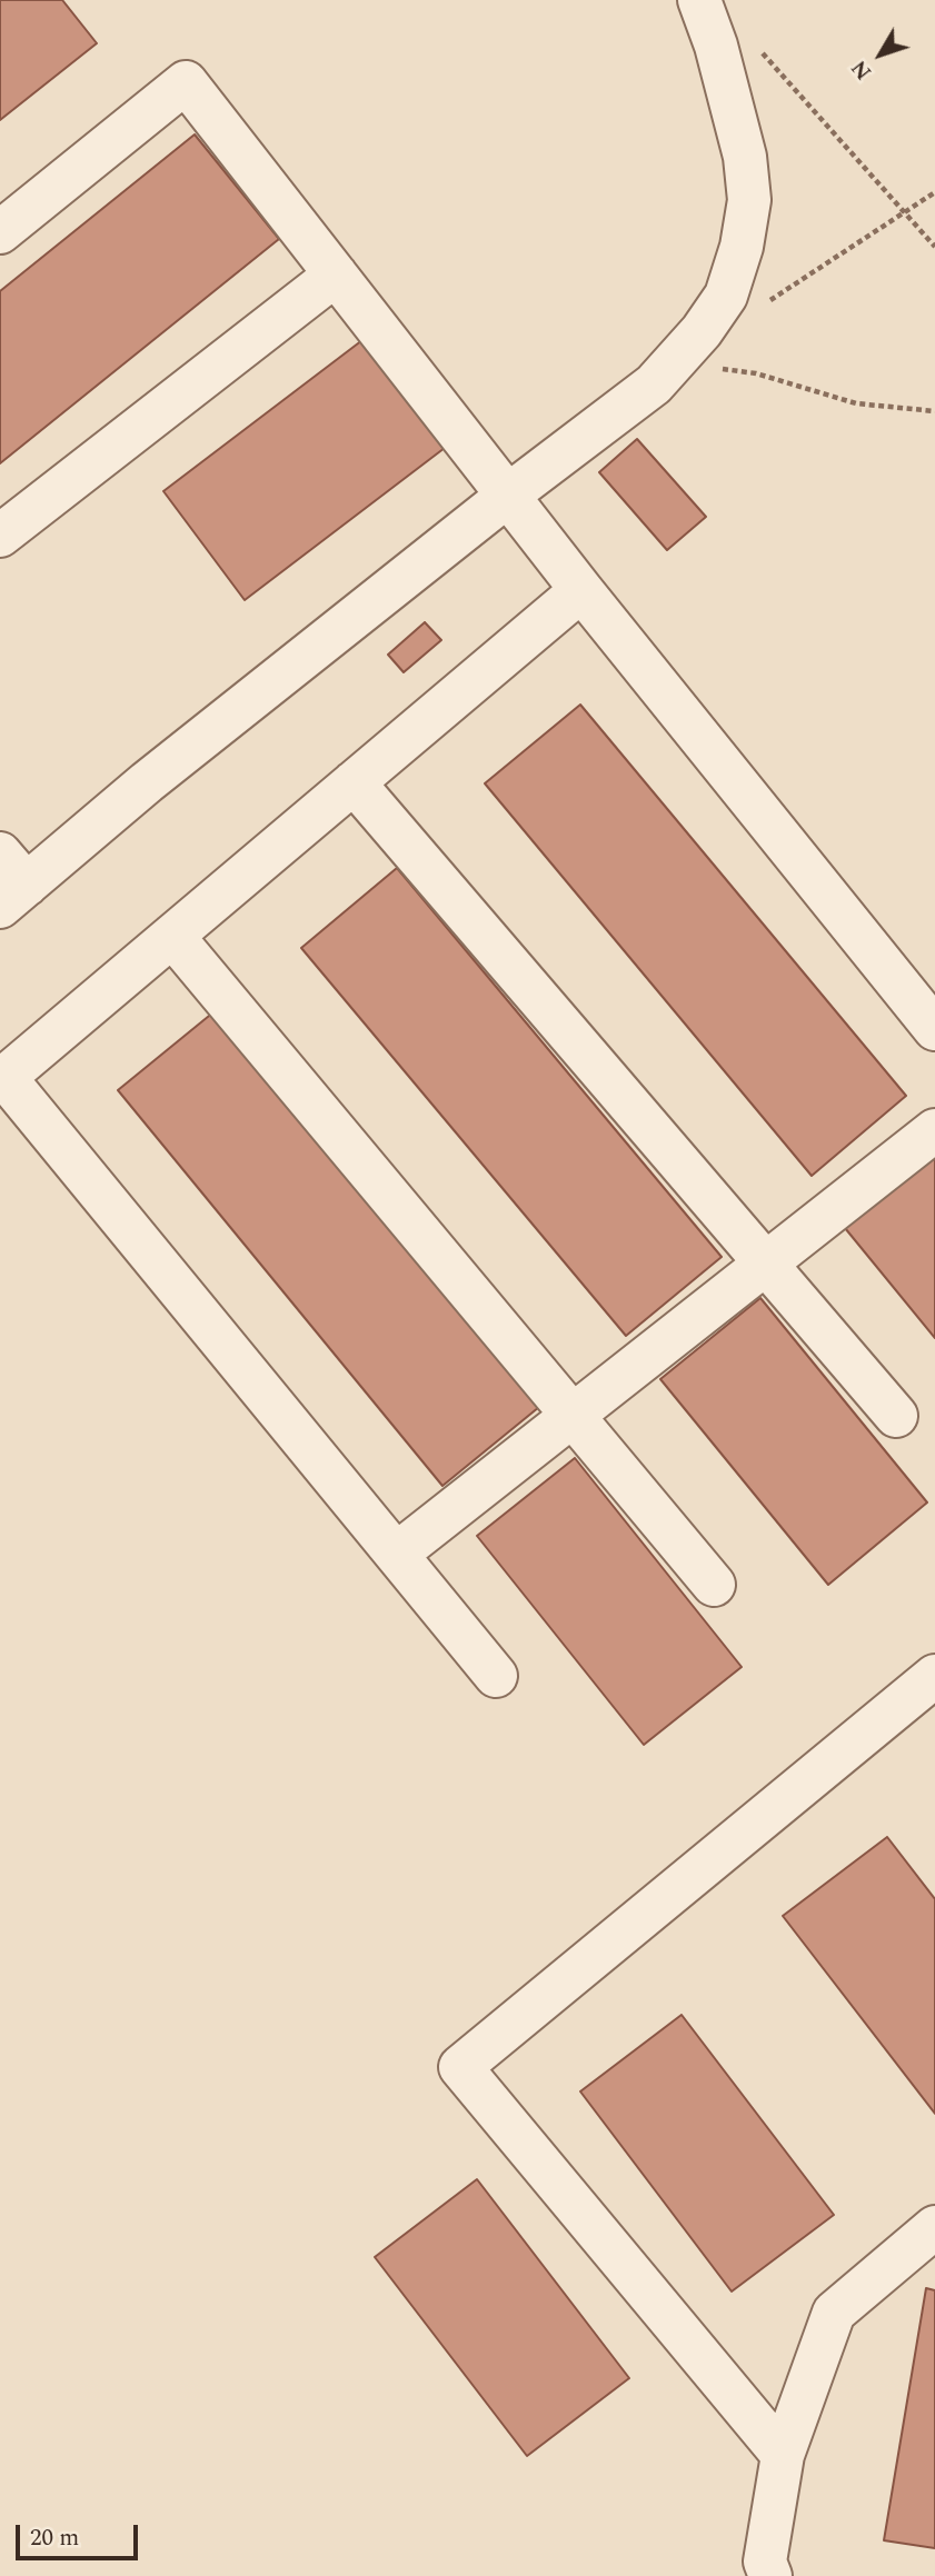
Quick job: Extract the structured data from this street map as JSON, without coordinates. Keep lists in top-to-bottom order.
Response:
{
  "scale_bar": "20 m",
  "north": "bottom left"
}
